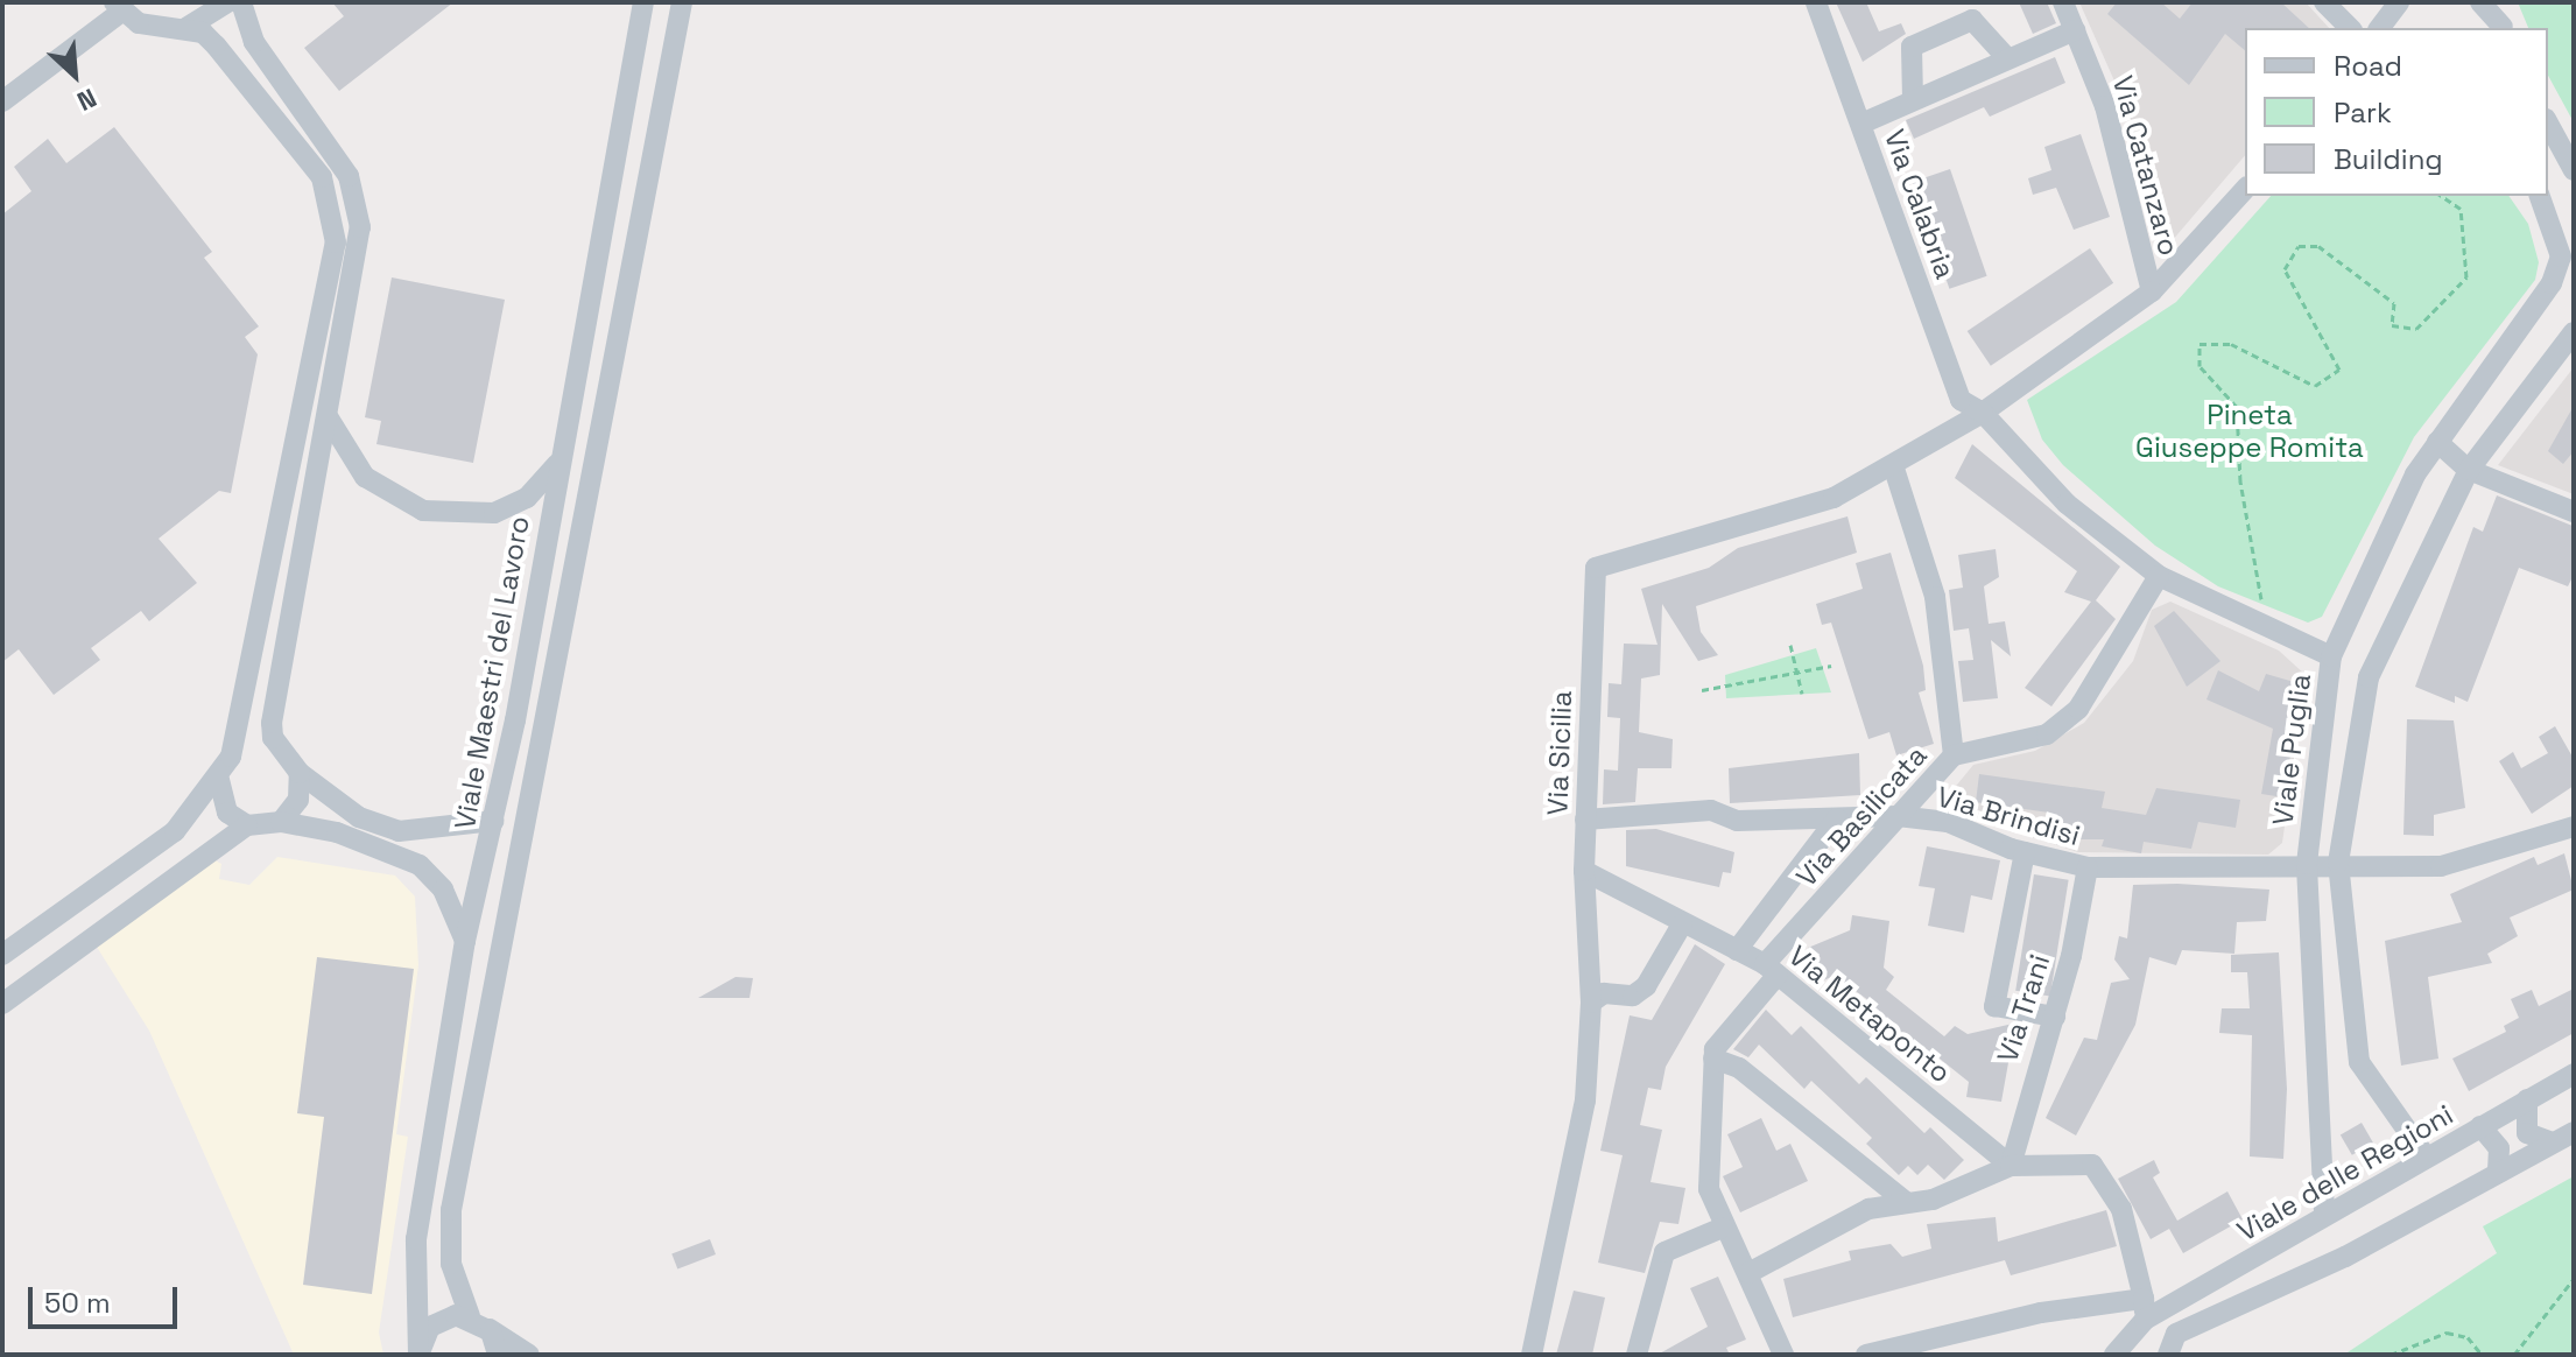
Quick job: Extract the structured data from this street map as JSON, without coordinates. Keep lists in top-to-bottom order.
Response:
{
  "streets": {
    "street": [
      "Via Catanzaro",
      "Via Calabria",
      "Viale Maestri del Lavoro",
      "Viale Puglia",
      "Via Sicilia",
      "Via Basilicata",
      "Via Brindisi",
      "Via Trani",
      "Via Metaponto",
      "Viale delle Regioni"
    ]
  },
  "crossings": [
    ["Via Catanzaro", "Via Sicilia"],
    ["Via Calabria", "Viale Puglia"],
    ["Via Calabria", "Via Sicilia"],
    ["Via Calabria", "Via Basilicata"],
    ["Viale Puglia", "Via Brindisi"],
    ["Viale Puglia", "Viale delle Regioni"],
    ["Via Sicilia", "Via Brindisi"],
    ["Via Sicilia", "Via Metaponto"],
    ["Via Basilicata", "Via Brindisi"],
    ["Via Basilicata", "Via Metaponto"],
    ["Via Brindisi", "Via Trani"],
    ["Via Trani", "Via Metaponto"]
  ],
  "parks": ["Pineta Giuseppe Romita"],
  "legend": ["Road", "Park", "Building"],
  "scale_bar": "50 m",
  "north": "bottom right"
}
